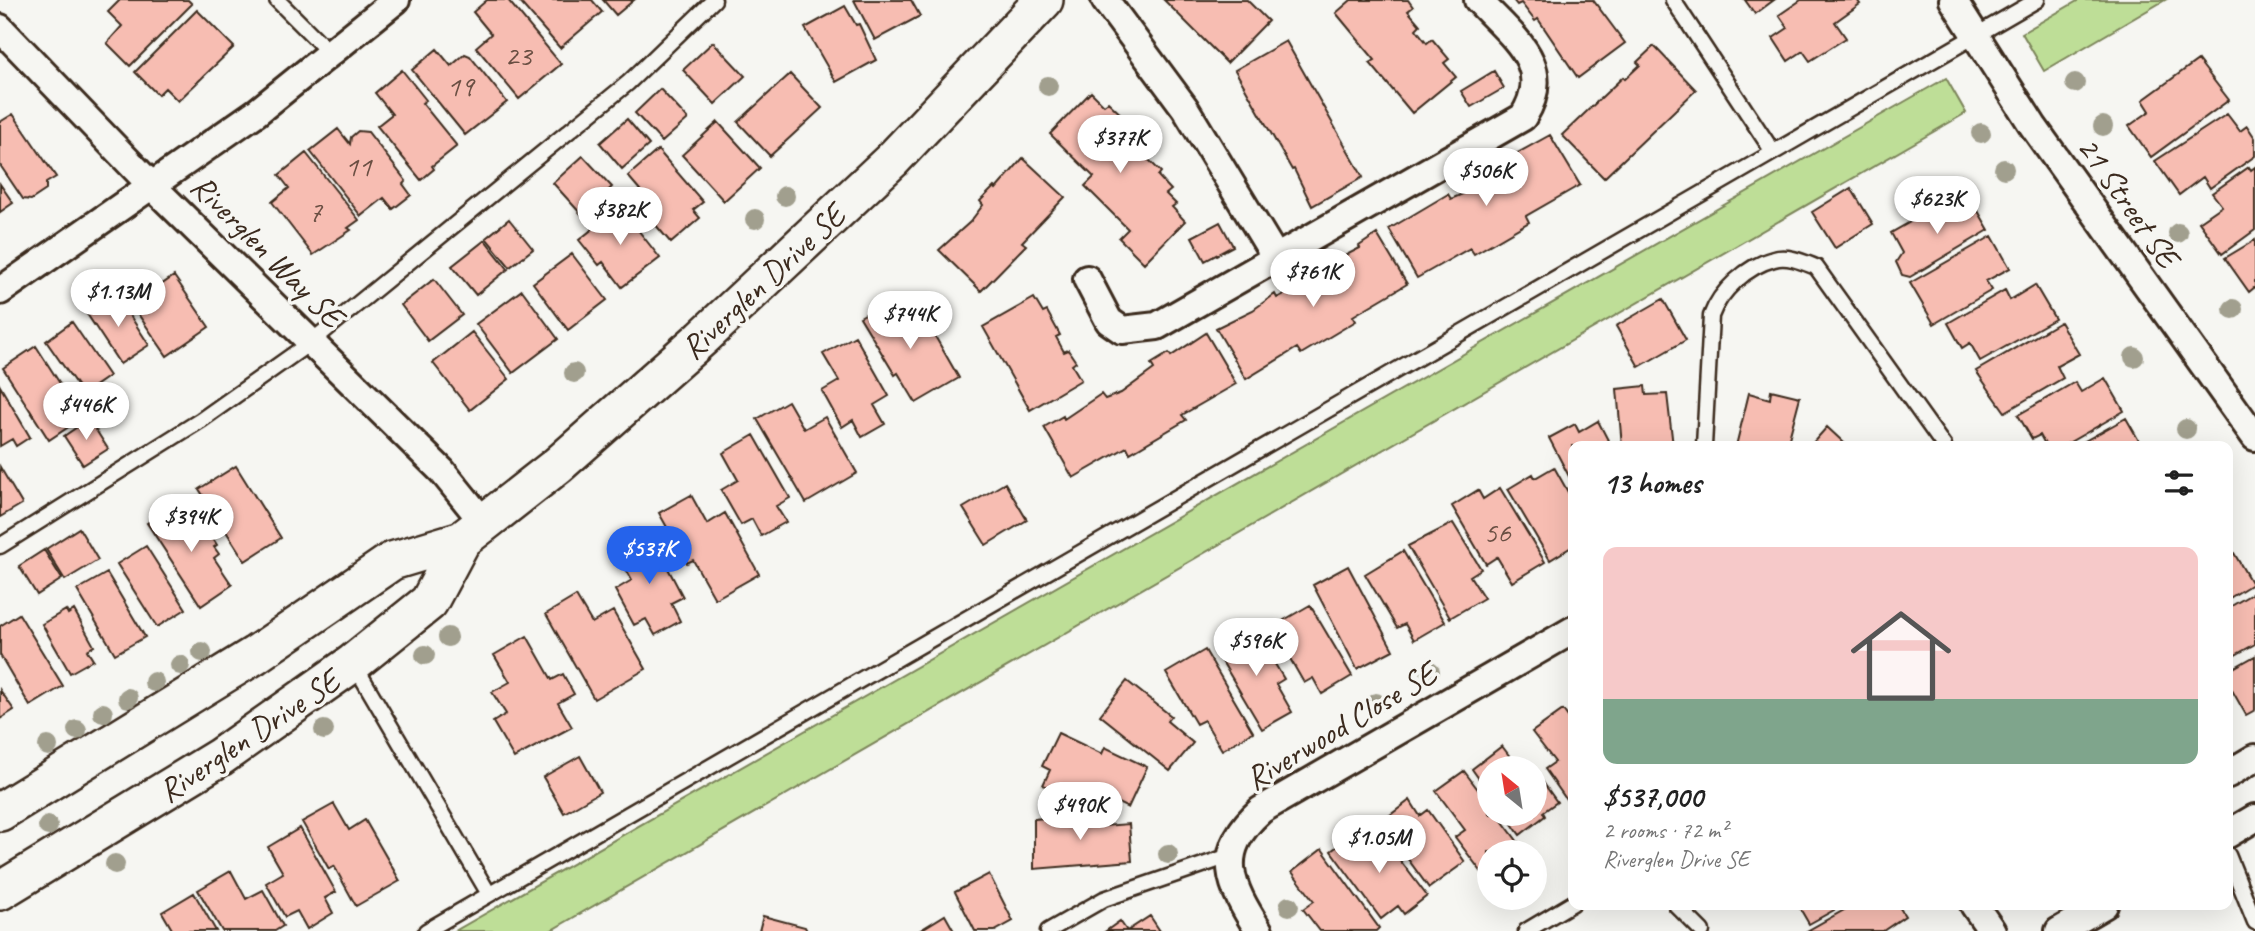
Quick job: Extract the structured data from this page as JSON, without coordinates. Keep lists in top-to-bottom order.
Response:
{
  "streets": {
    "street": [
      "21 Street SE",
      "Riverglen Way SE",
      "Riverglen Drive SE",
      "Riverwood Close SE"
    ]
  },
  "crossings": [
    ["Riverglen Way SE", "Riverglen Drive SE"]
  ],
  "house_numbers": [
    "23",
    "19",
    "11",
    "7",
    "56"
  ],
  "north": "top left",
  "page": {
    "price": [
      "$377K",
      "$506K",
      "$623K",
      "$382K",
      "$761K",
      "$1.13M",
      "$744K",
      "$446K",
      "$394K",
      "$537K",
      "$596K",
      "$490K",
      "$1.05M"
    ],
    "heading": "13 homes",
    "list": [
      {
        "name": "$537,000",
        "note": "2 rooms · 72 m² · Riverglen Drive SE"
      }
    ]
  }
}
